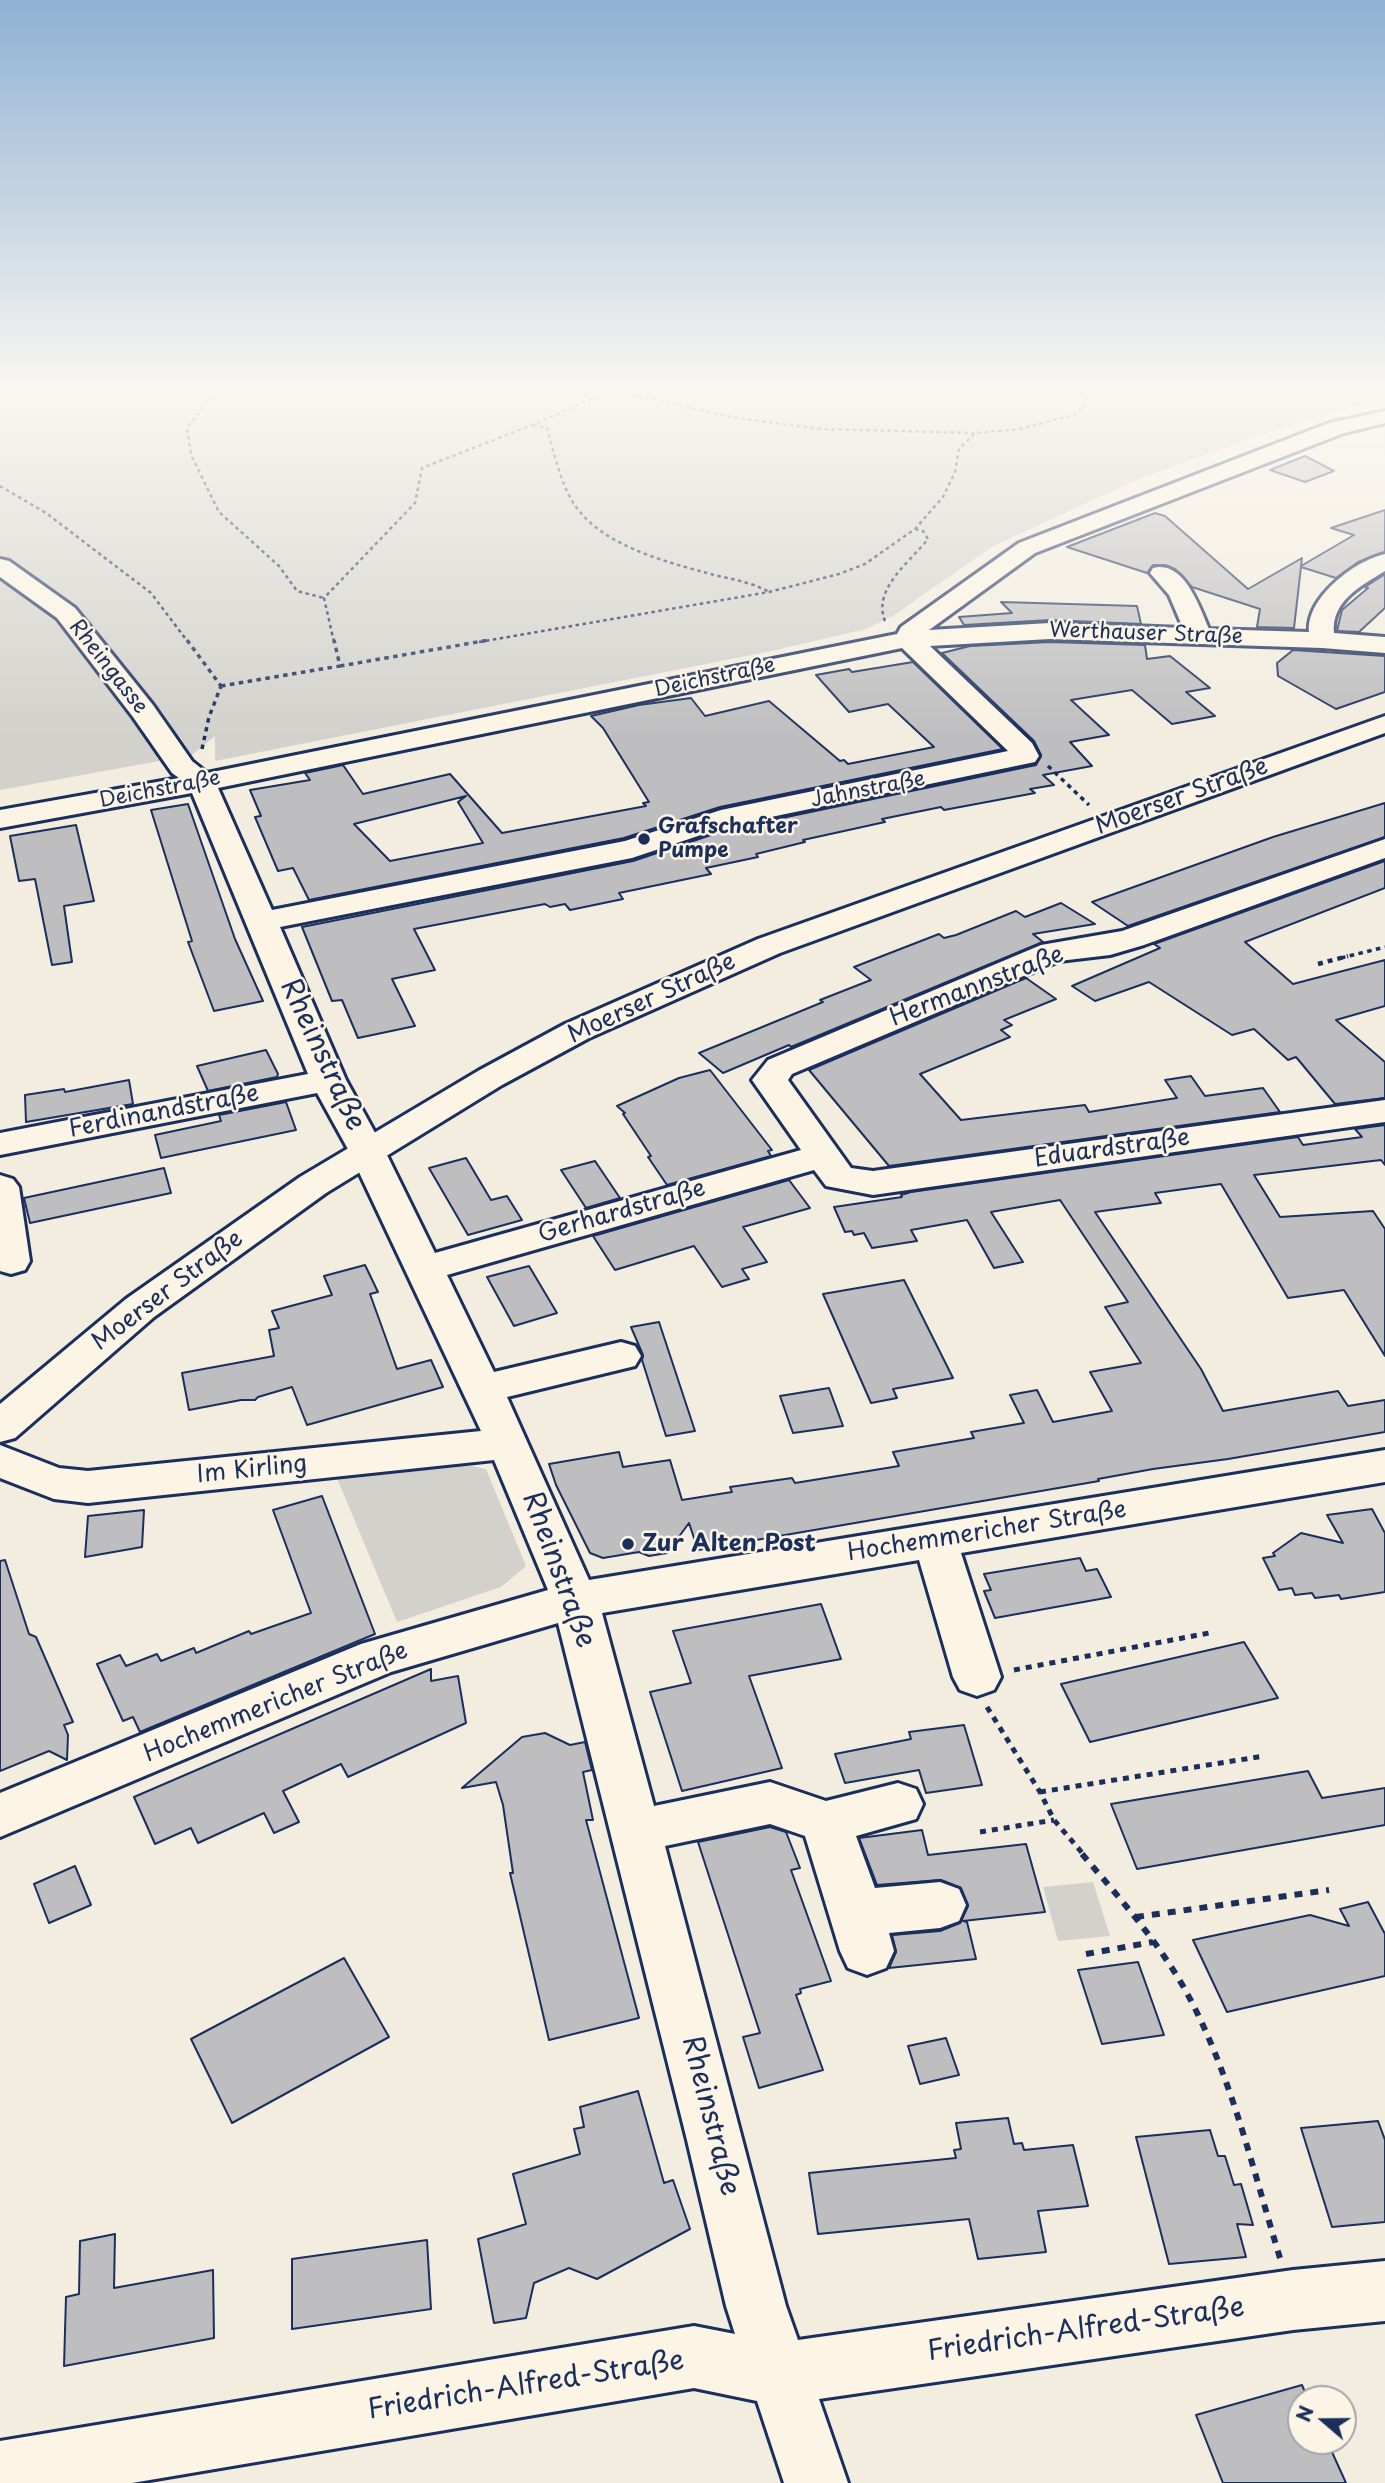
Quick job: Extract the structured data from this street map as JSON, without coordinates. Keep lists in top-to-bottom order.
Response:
{
  "streets": {
    "street": [
      "Werthauser Straße",
      "Rheingasse",
      "Deichstraße",
      "Jahnstraße",
      "Moerser Straße",
      "Hermannstraße",
      "Rheinstraße",
      "Ferdinandstraße",
      "Eduardstraße",
      "Gerhardstraße",
      "Im Kirling",
      "Hochemmericher Straße",
      "Friedrich-Alfred-Straße"
    ]
  },
  "crossings": [
    ["Werthauser Straße", "Deichstraße"],
    ["Rheingasse", "Deichstraße"],
    ["Rheingasse", "Rheinstraße"],
    ["Deichstraße", "Rheinstraße"],
    ["Jahnstraße", "Rheinstraße"],
    ["Moerser Straße", "Rheinstraße"],
    ["Hermannstraße", "Eduardstraße"],
    ["Hermannstraße", "Gerhardstraße"],
    ["Rheinstraße", "Ferdinandstraße"],
    ["Rheinstraße", "Gerhardstraße"],
    ["Rheinstraße", "Im Kirling"],
    ["Rheinstraße", "Hochemmericher Straße"],
    ["Rheinstraße", "Friedrich-Alfred-Straße"],
    ["Eduardstraße", "Gerhardstraße"]
  ],
  "places": ["Grafschafter Pumpe", "Zur Alten Post"],
  "north": "left"
}
